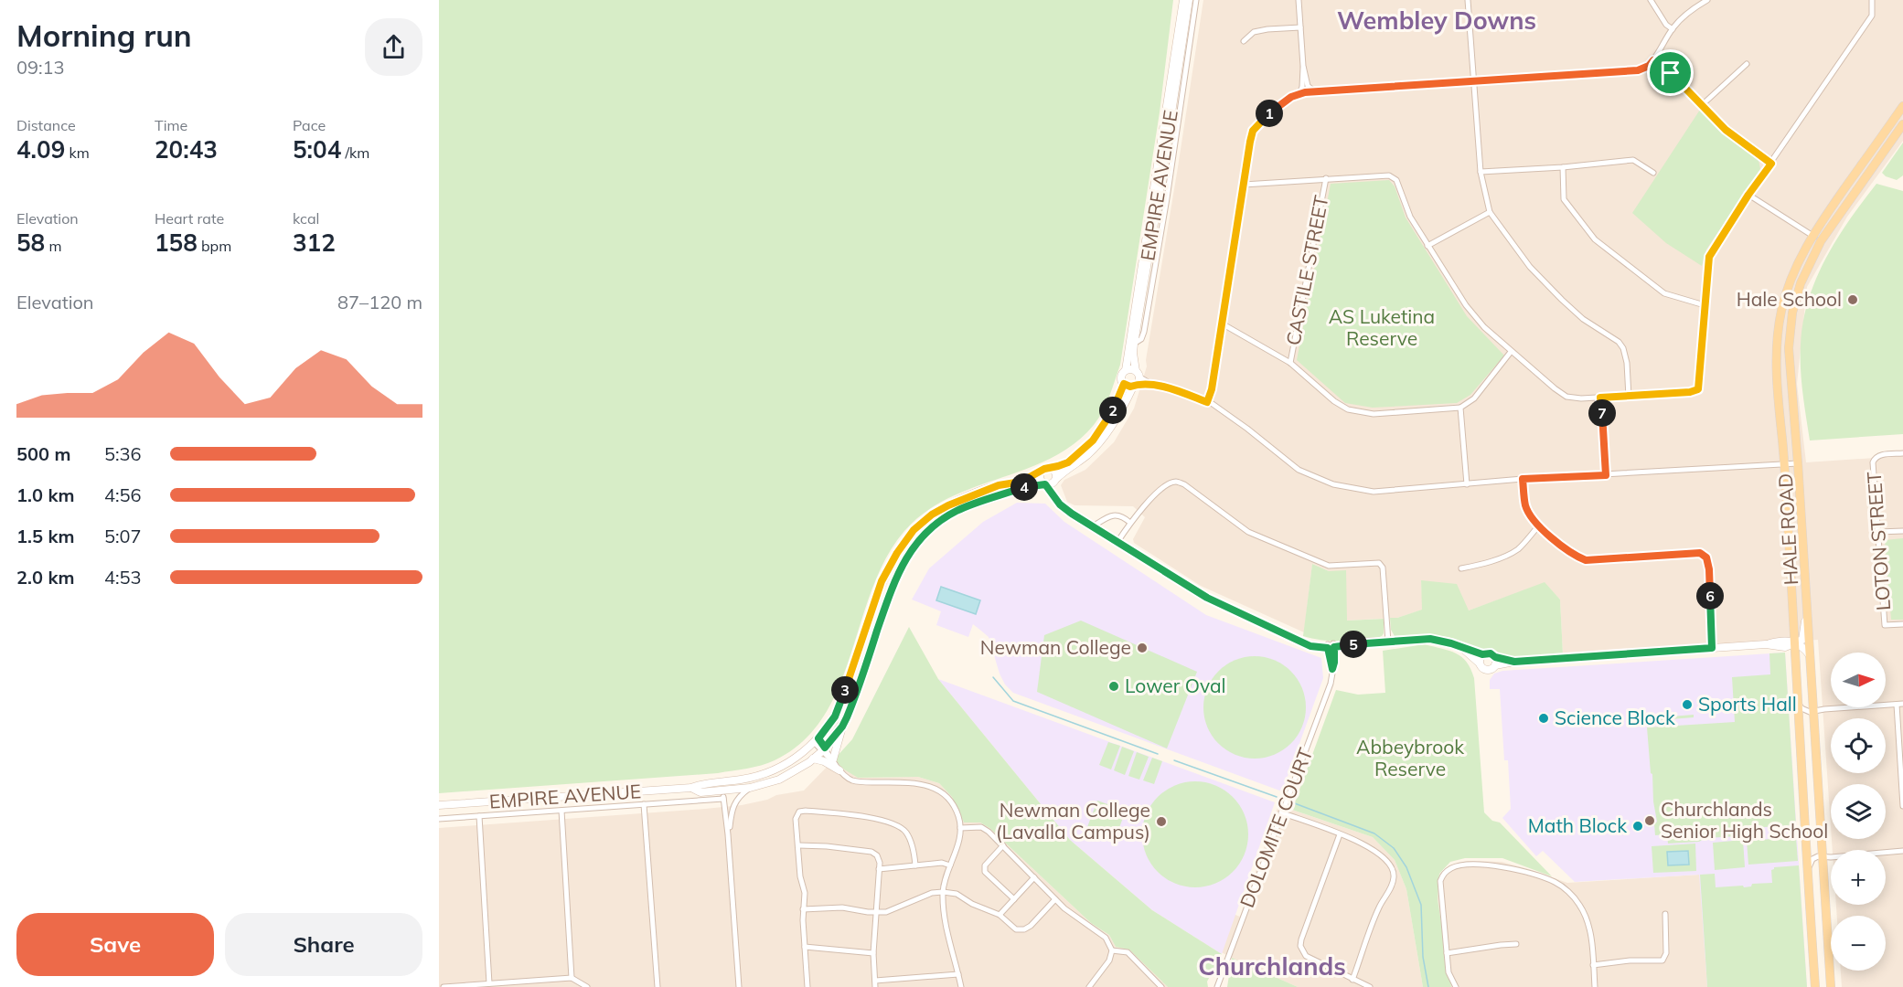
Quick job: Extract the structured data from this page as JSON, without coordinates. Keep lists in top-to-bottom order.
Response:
{
  "streets": {
    "main road": ["EMPIRE AVENUE", "HALE ROAD"],
    "street": ["CASTILE STREET", "LOTON STREET", "DOLOMITE COURT"]
  },
  "districts": ["Wembley Downs", "Churchlands"],
  "parks": ["AS Luketina Reserve", "Abbeybrook Reserve"],
  "places": [
    "Hale School",
    "Newman College",
    "Lower Oval",
    "Sports Hall",
    "Science Block",
    "Churchlands Senior High School",
    "Newman College (Lavalla Campus)",
    "Math Block"
  ],
  "north": "right",
  "page": {
    "heading": ["Morning run", "09:13"],
    "stats": [
      ["Distance", "4.09 km"],
      ["Time", "20:43"],
      ["Pace", "5:04 /km"],
      ["Elevation", "58 m"],
      ["Heart rate", "158 bpm"],
      ["kcal", "312"]
    ],
    "pins": [
      "1",
      "2",
      "7",
      "4",
      "6",
      "5",
      "3"
    ],
    "chart": ["Elevation", "87–120 m"],
    "list": [
      {
        "name": "500 m",
        "note": "5:36"
      },
      {
        "name": "1.0 km",
        "note": "4:56"
      },
      {
        "name": "1.5 km",
        "note": "5:07"
      },
      {
        "name": "2.0 km",
        "note": "4:53"
      }
    ],
    "map_buttons": ["+", "−"],
    "buttons": ["Save", "Share"]
  }
}
